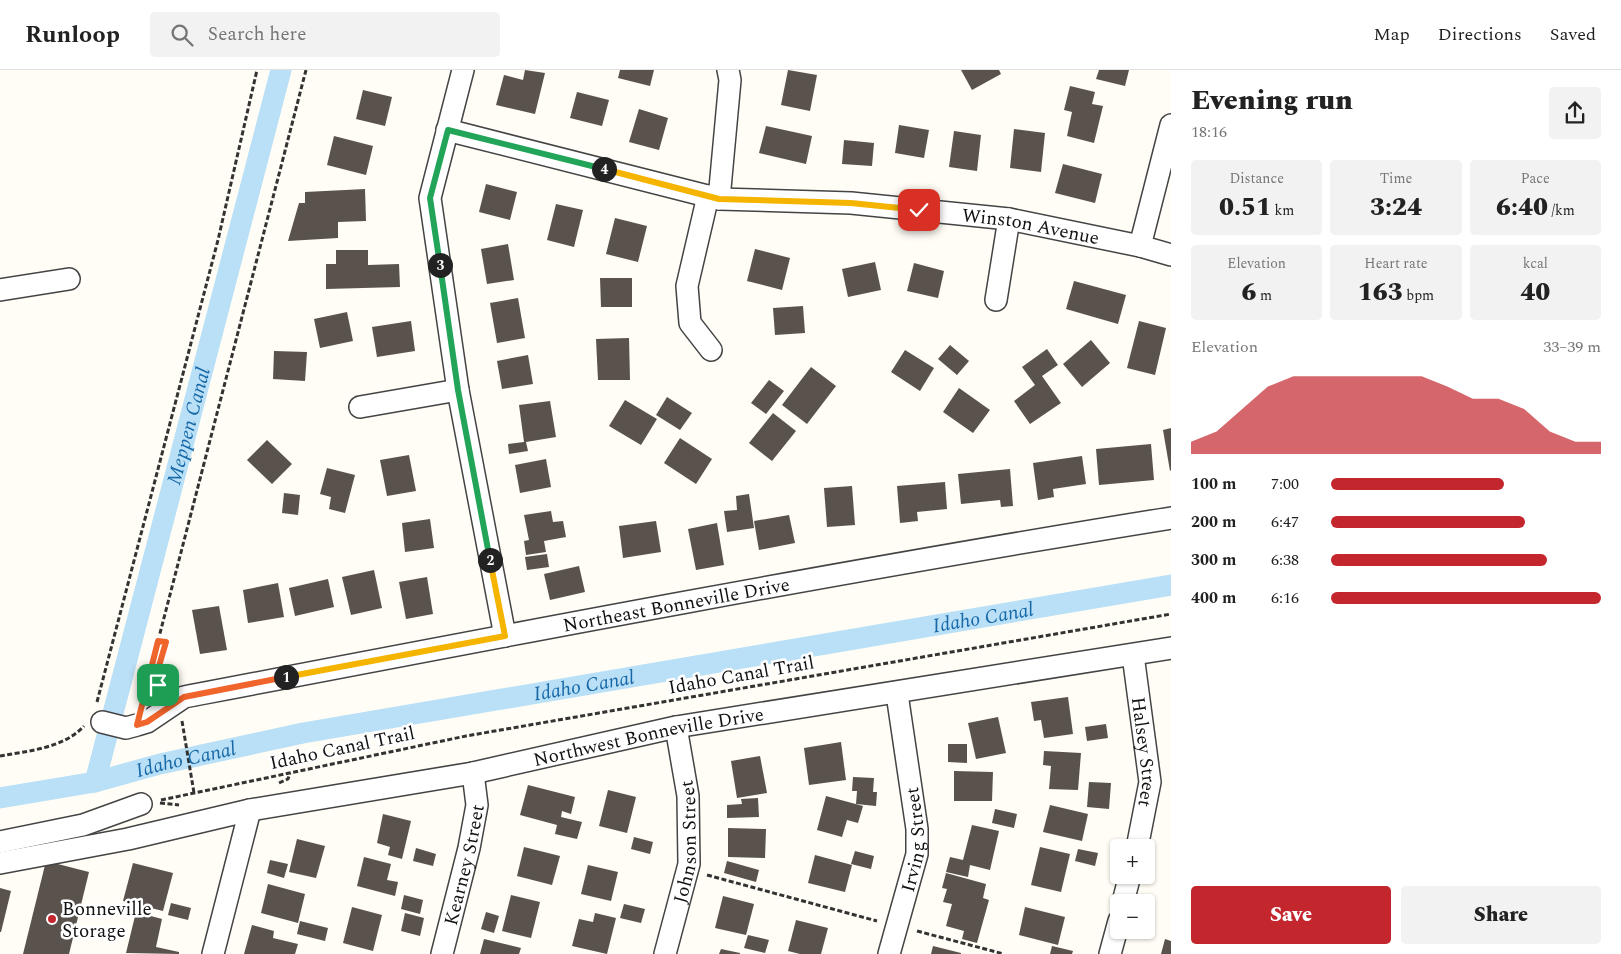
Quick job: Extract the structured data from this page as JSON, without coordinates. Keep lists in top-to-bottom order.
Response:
{
  "streets": {
    "street": [
      "Winston Avenue",
      "Northeast Bonneville Drive",
      "Northwest Bonneville Drive",
      "Halsey Street",
      "Irving Street",
      "Johnson Street",
      "Kearney Street"
    ],
    "path": ["Idaho Canal Trail"]
  },
  "crossings": [
    ["Northwest Bonneville Drive", "Halsey Street"],
    ["Northwest Bonneville Drive", "Irving Street"],
    ["Northwest Bonneville Drive", "Johnson Street"],
    ["Northwest Bonneville Drive", "Kearney Street"]
  ],
  "water": ["Meppen Canal", "Idaho Canal"],
  "places": ["Bonneville Storage"],
  "page": {
    "header": "Runloop",
    "search": "Search here",
    "nav": ["Map", "Directions", "Saved"],
    "heading": ["Evening run", "18:16"],
    "stats": [
      ["Distance", "0.51 km"],
      ["Time", "3:24"],
      ["Pace", "6:40 /km"],
      ["Elevation", "6 m"],
      ["Heart rate", "163 bpm"],
      ["kcal", "40"]
    ],
    "pins": [
      "4",
      "3",
      "2",
      "1"
    ],
    "chart": ["Elevation", "33–39 m"],
    "list": [
      {
        "name": "100 m",
        "note": "7:00"
      },
      {
        "name": "200 m",
        "note": "6:47"
      },
      {
        "name": "300 m",
        "note": "6:38"
      },
      {
        "name": "400 m",
        "note": "6:16"
      }
    ],
    "map_buttons": ["+", "−"],
    "buttons": ["Save", "Share"]
  }
}
